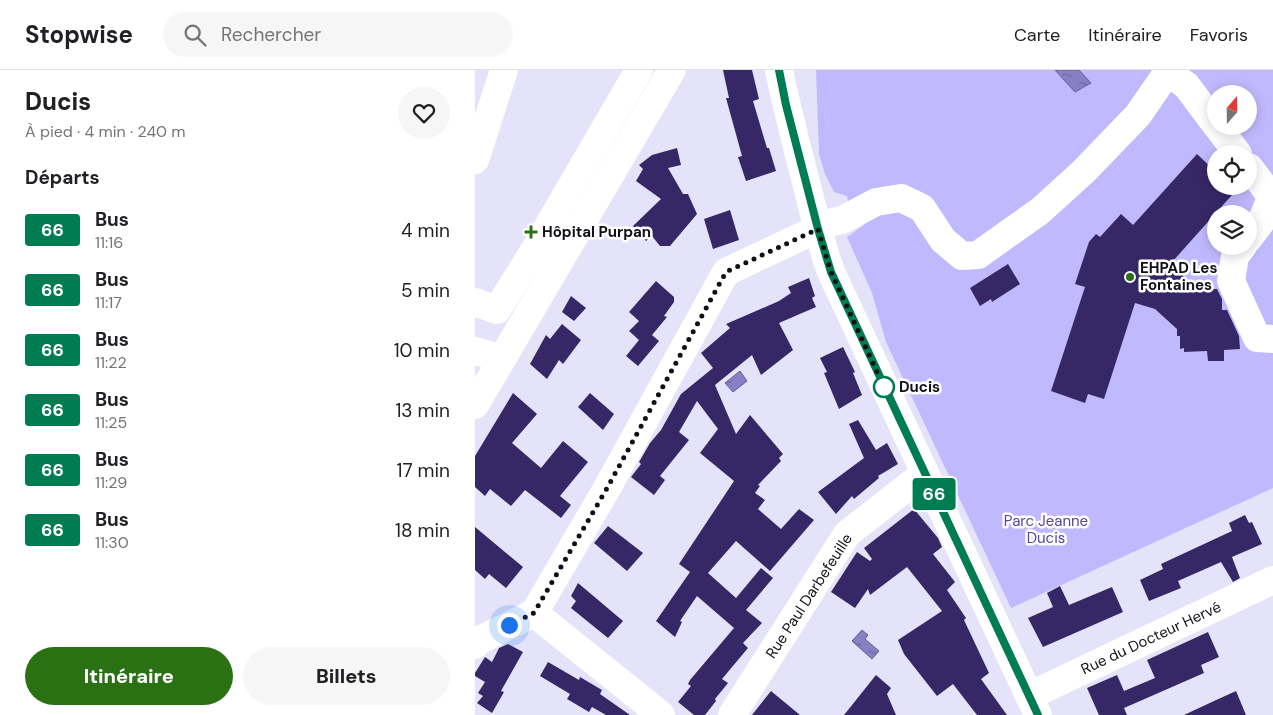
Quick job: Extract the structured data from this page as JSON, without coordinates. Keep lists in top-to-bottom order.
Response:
{
  "streets": {
    "street": ["Rue Paul Darbefeuille", "Rue du Docteur Hervé"]
  },
  "parks": ["Parc Jeanne Ducis"],
  "places": {
    "health": ["Hôpital Purpan"],
    "other": ["EHPAD Les Fontaines", "Ducis"]
  },
  "lines": ["bus line 66"],
  "north": "top",
  "page": {
    "header": "Stopwise",
    "search": "Rechercher",
    "nav": ["Carte", "Itinéraire", "Favoris"],
    "heading": [
      ["Ducis", "À pied · 4 min · 240 m"],
      "Départs"
    ],
    "on_map": "66",
    "list": [
      {
        "mark": "66",
        "name": "Bus",
        "note": "11:16",
        "value": "4 min"
      },
      {
        "mark": "66",
        "name": "Bus",
        "note": "11:17",
        "value": "5 min"
      },
      {
        "mark": "66",
        "name": "Bus",
        "note": "11:22",
        "value": "10 min"
      },
      {
        "mark": "66",
        "name": "Bus",
        "note": "11:25",
        "value": "13 min"
      },
      {
        "mark": "66",
        "name": "Bus",
        "note": "11:29",
        "value": "17 min"
      },
      {
        "mark": "66",
        "name": "Bus",
        "note": "11:30",
        "value": "18 min"
      }
    ],
    "buttons": ["Itinéraire", "Billets"]
  }
}
